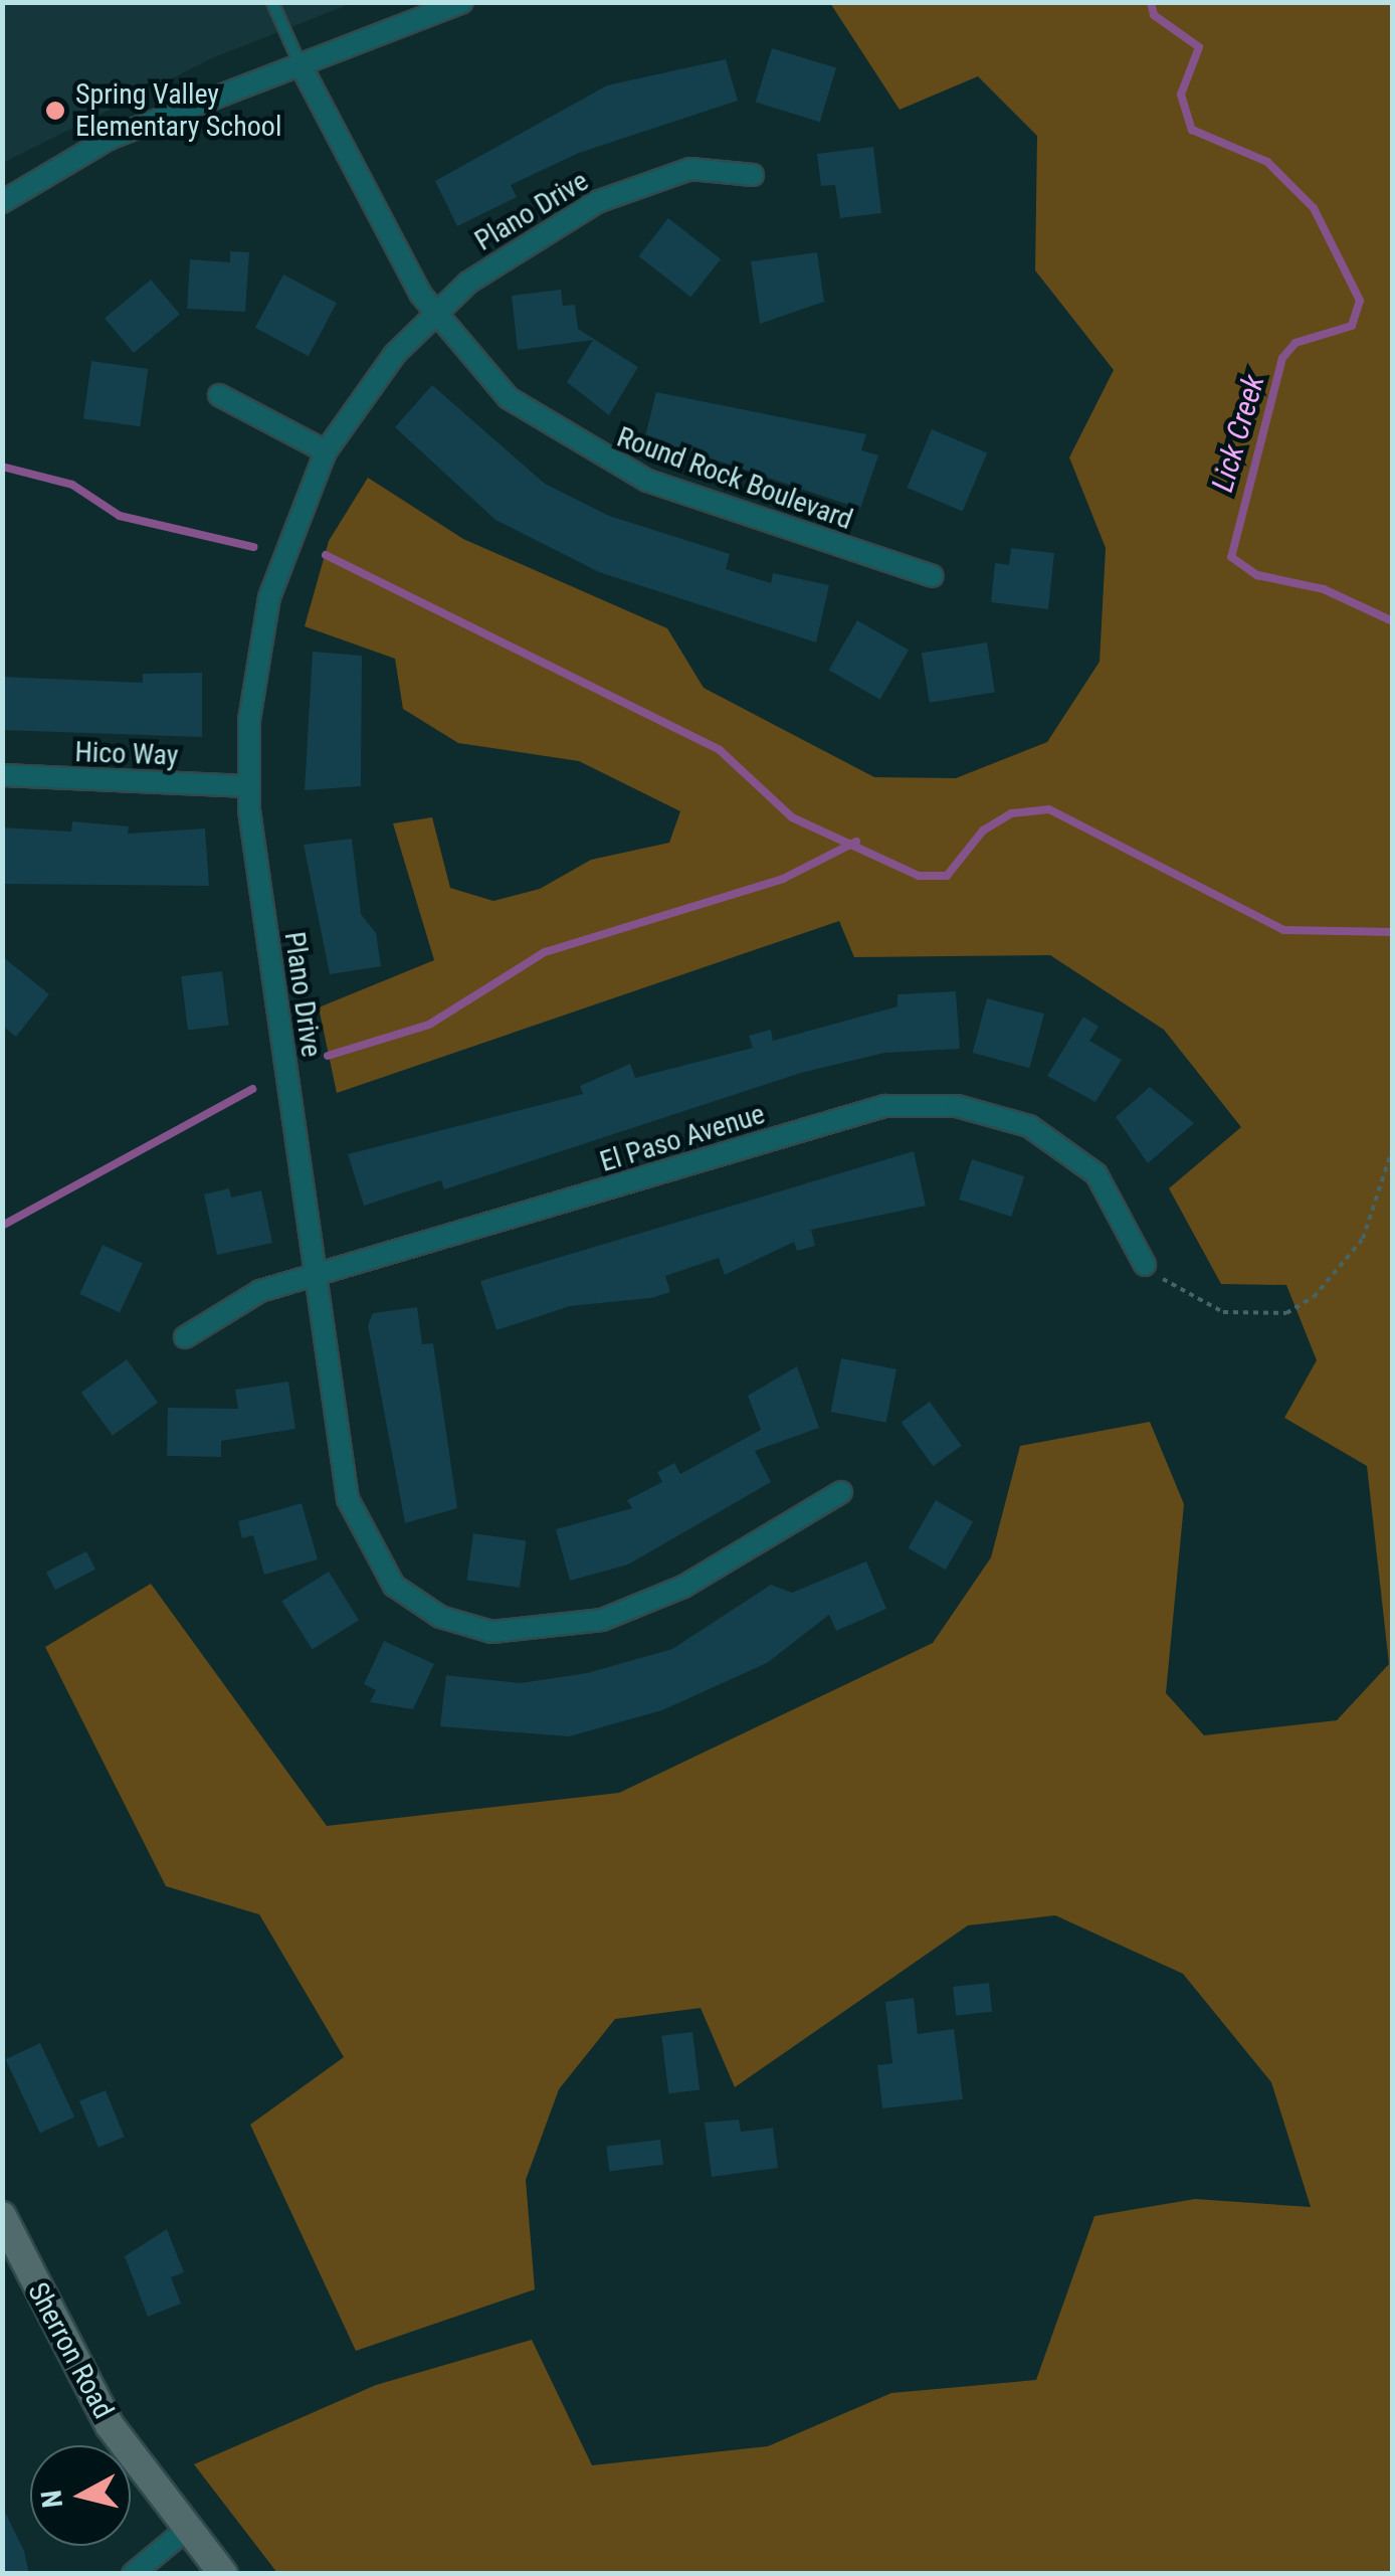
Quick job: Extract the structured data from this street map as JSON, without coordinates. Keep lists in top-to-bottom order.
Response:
{
  "streets": {
    "main road": ["Sherron Road"],
    "street": [
      "Plano Drive",
      "Round Rock Boulevard",
      "Hico Way",
      "El Paso Avenue"
    ]
  },
  "crossings": [
    ["Plano Drive", "Round Rock Boulevard"],
    ["Plano Drive", "Hico Way"],
    ["Plano Drive", "El Paso Avenue"]
  ],
  "water": ["Lick Creek"],
  "places": ["Spring Valley Elementary School"],
  "north": "left"
}
